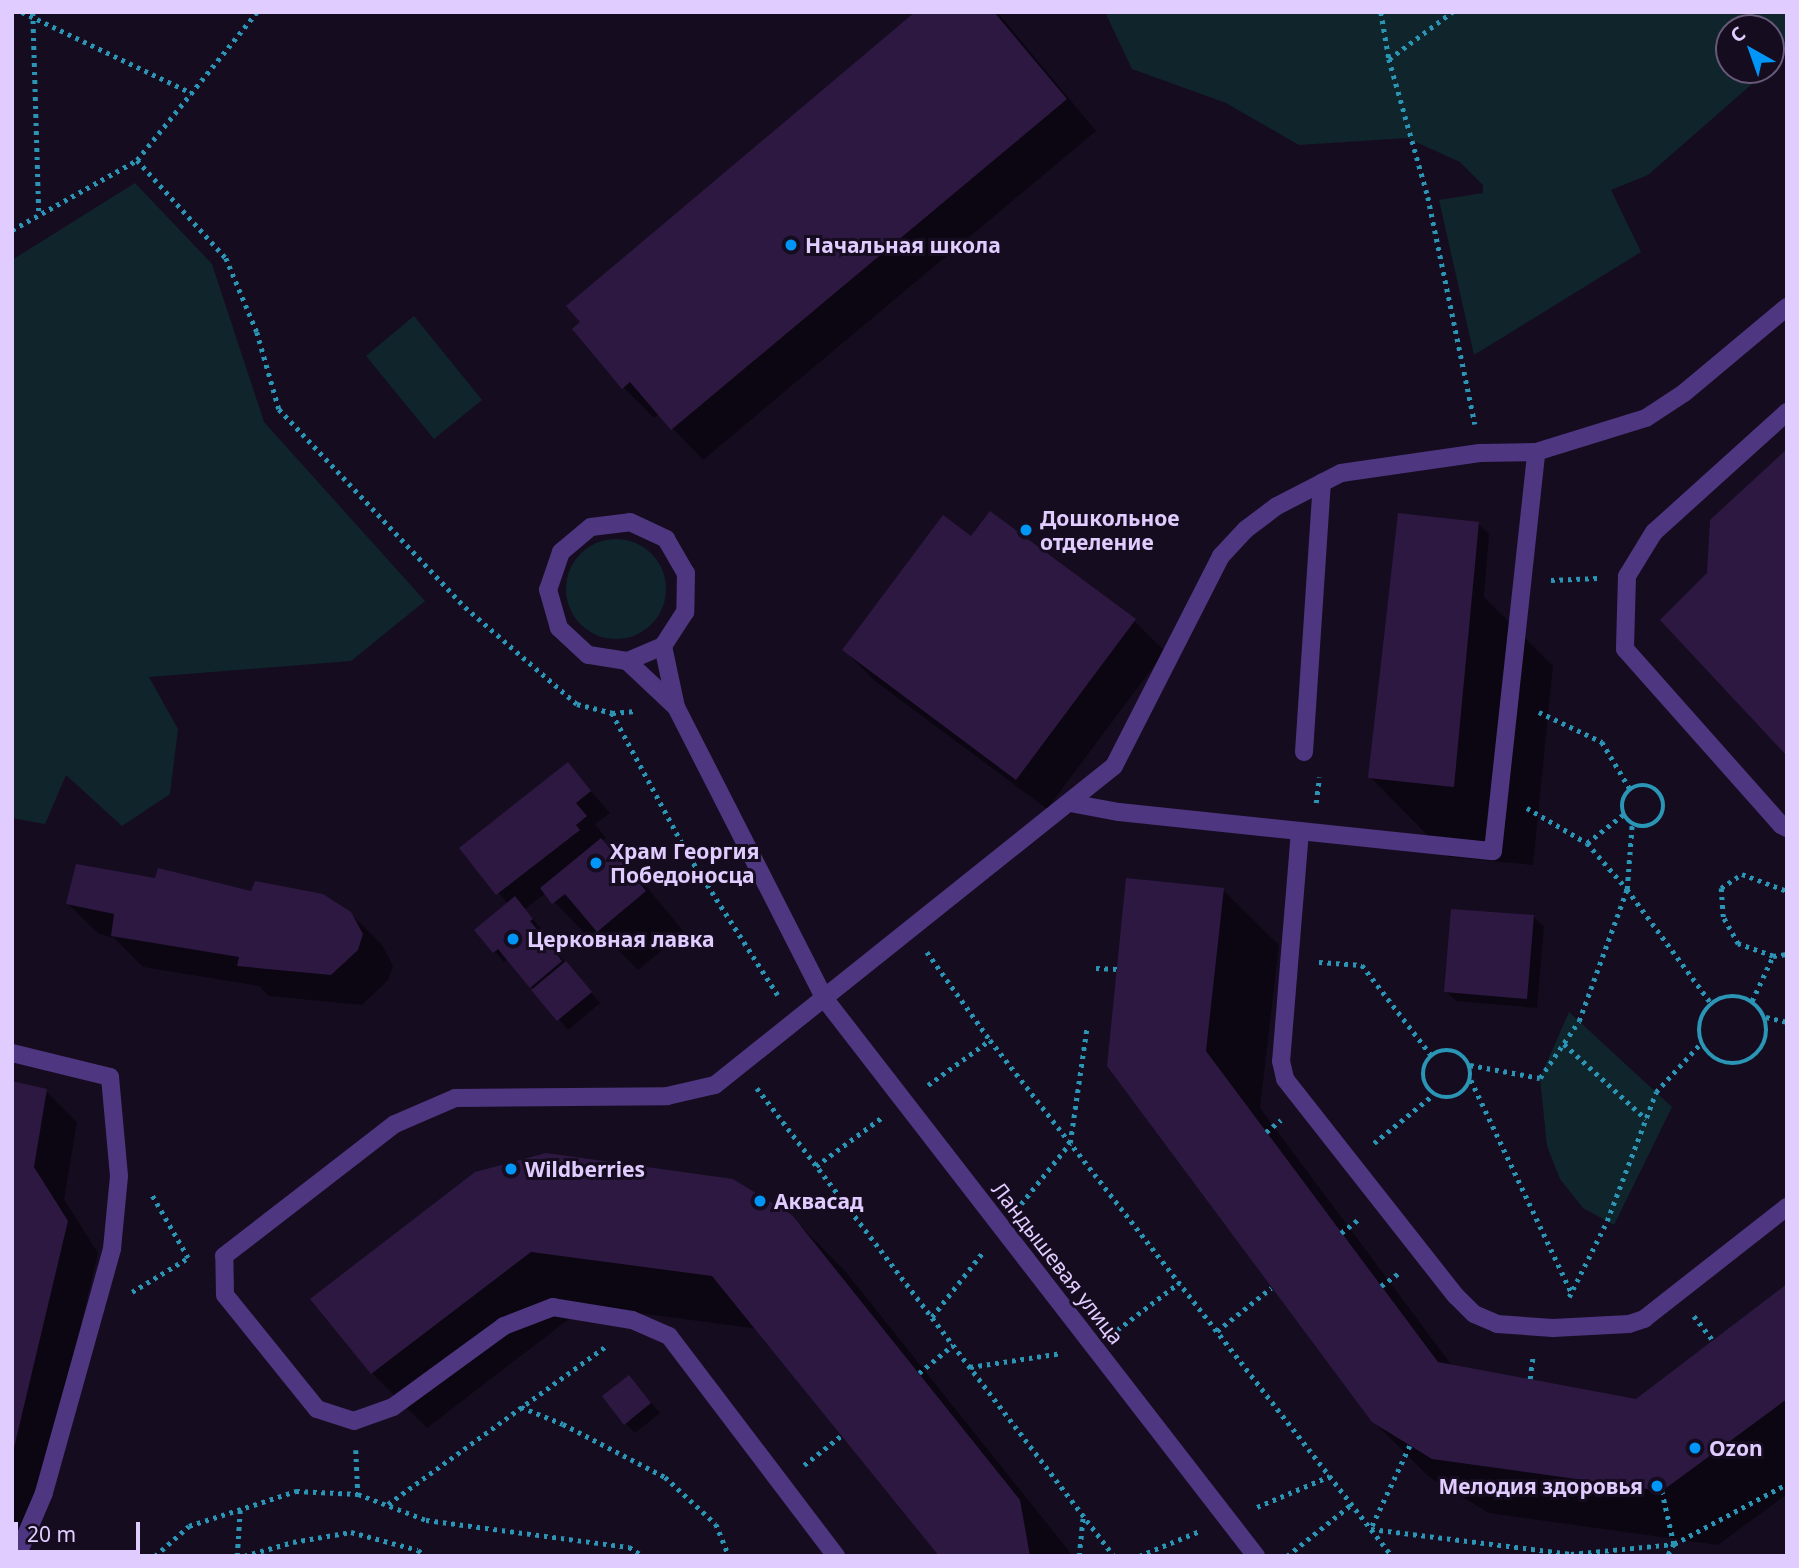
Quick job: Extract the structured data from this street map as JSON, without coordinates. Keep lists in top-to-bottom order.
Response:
{
  "streets": {
    "street": ["Ландышевая улица"]
  },
  "places": [
    "Начальная школа",
    "Дошкольное отделение",
    "Храм Георгия Победоносца",
    "Церковная лавка",
    "Wildberries",
    "Аквасад",
    "Ozon",
    "Мелодия здоровья"
  ],
  "scale_bar": "20 m",
  "north": "top left"
}
